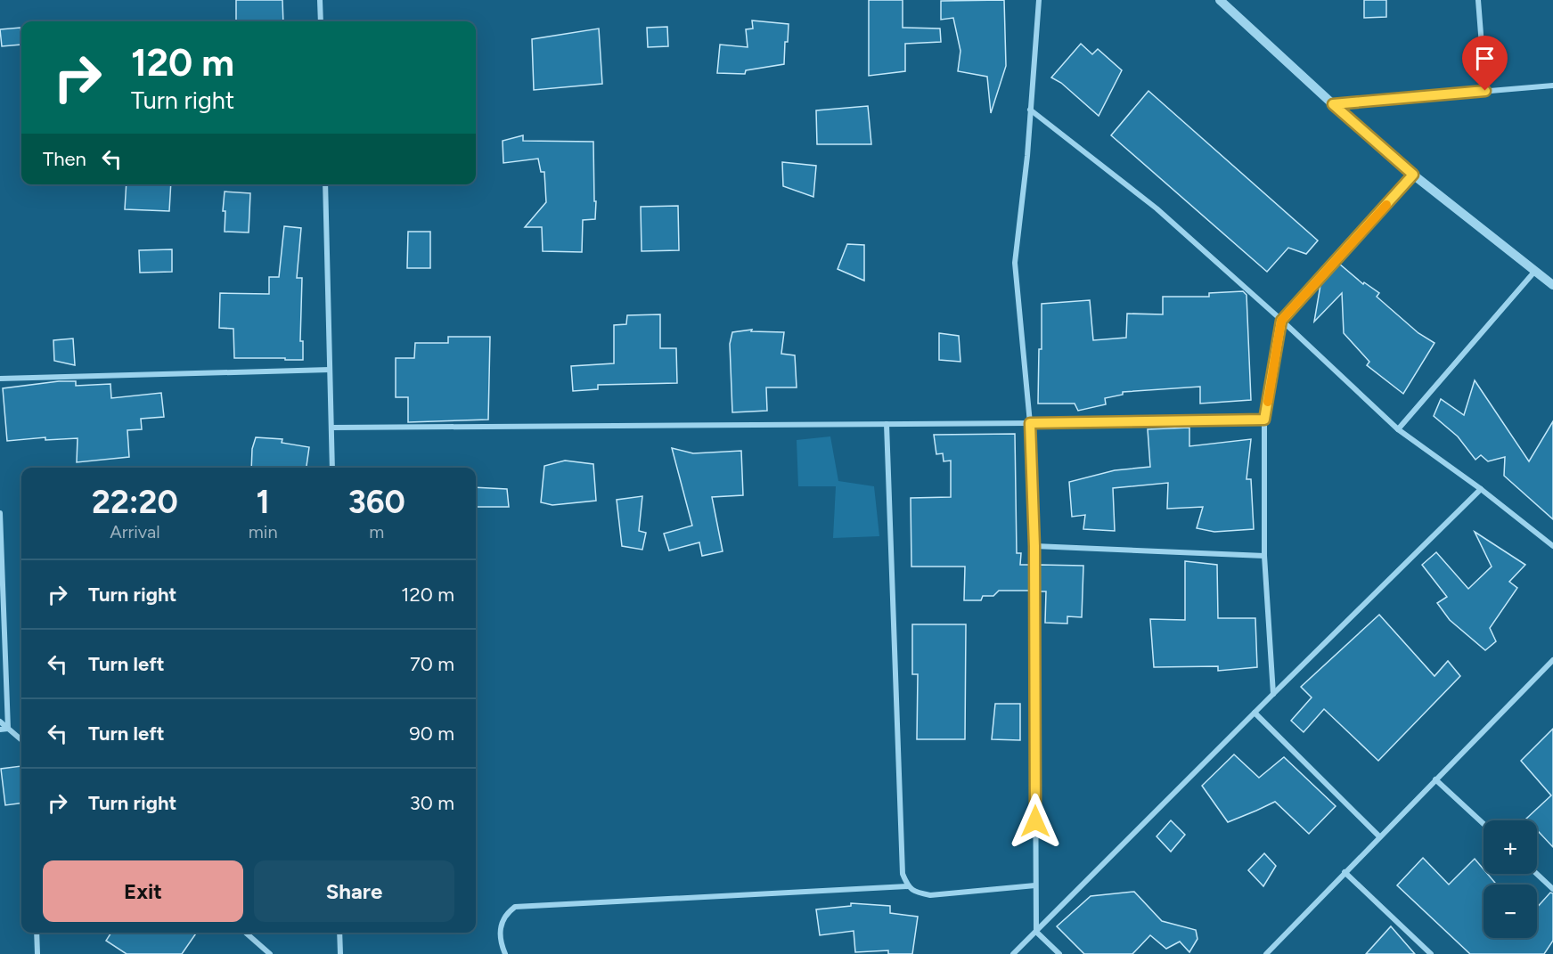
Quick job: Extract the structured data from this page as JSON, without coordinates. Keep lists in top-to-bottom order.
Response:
{
  "page": {
    "turn": ["120 m", "Turn right"],
    "then": "Then",
    "eta": [
      "22:20",
      "Arrival",
      "1",
      "min",
      "360",
      "m"
    ],
    "list": [
      {
        "name": "Turn right",
        "value": "120 m"
      },
      {
        "name": "Turn left",
        "value": "70 m"
      },
      {
        "name": "Turn left",
        "value": "90 m"
      },
      {
        "name": "Turn right",
        "value": "30 m"
      }
    ],
    "map_buttons": ["+", "−"],
    "buttons": ["Exit", "Share"]
  }
}
